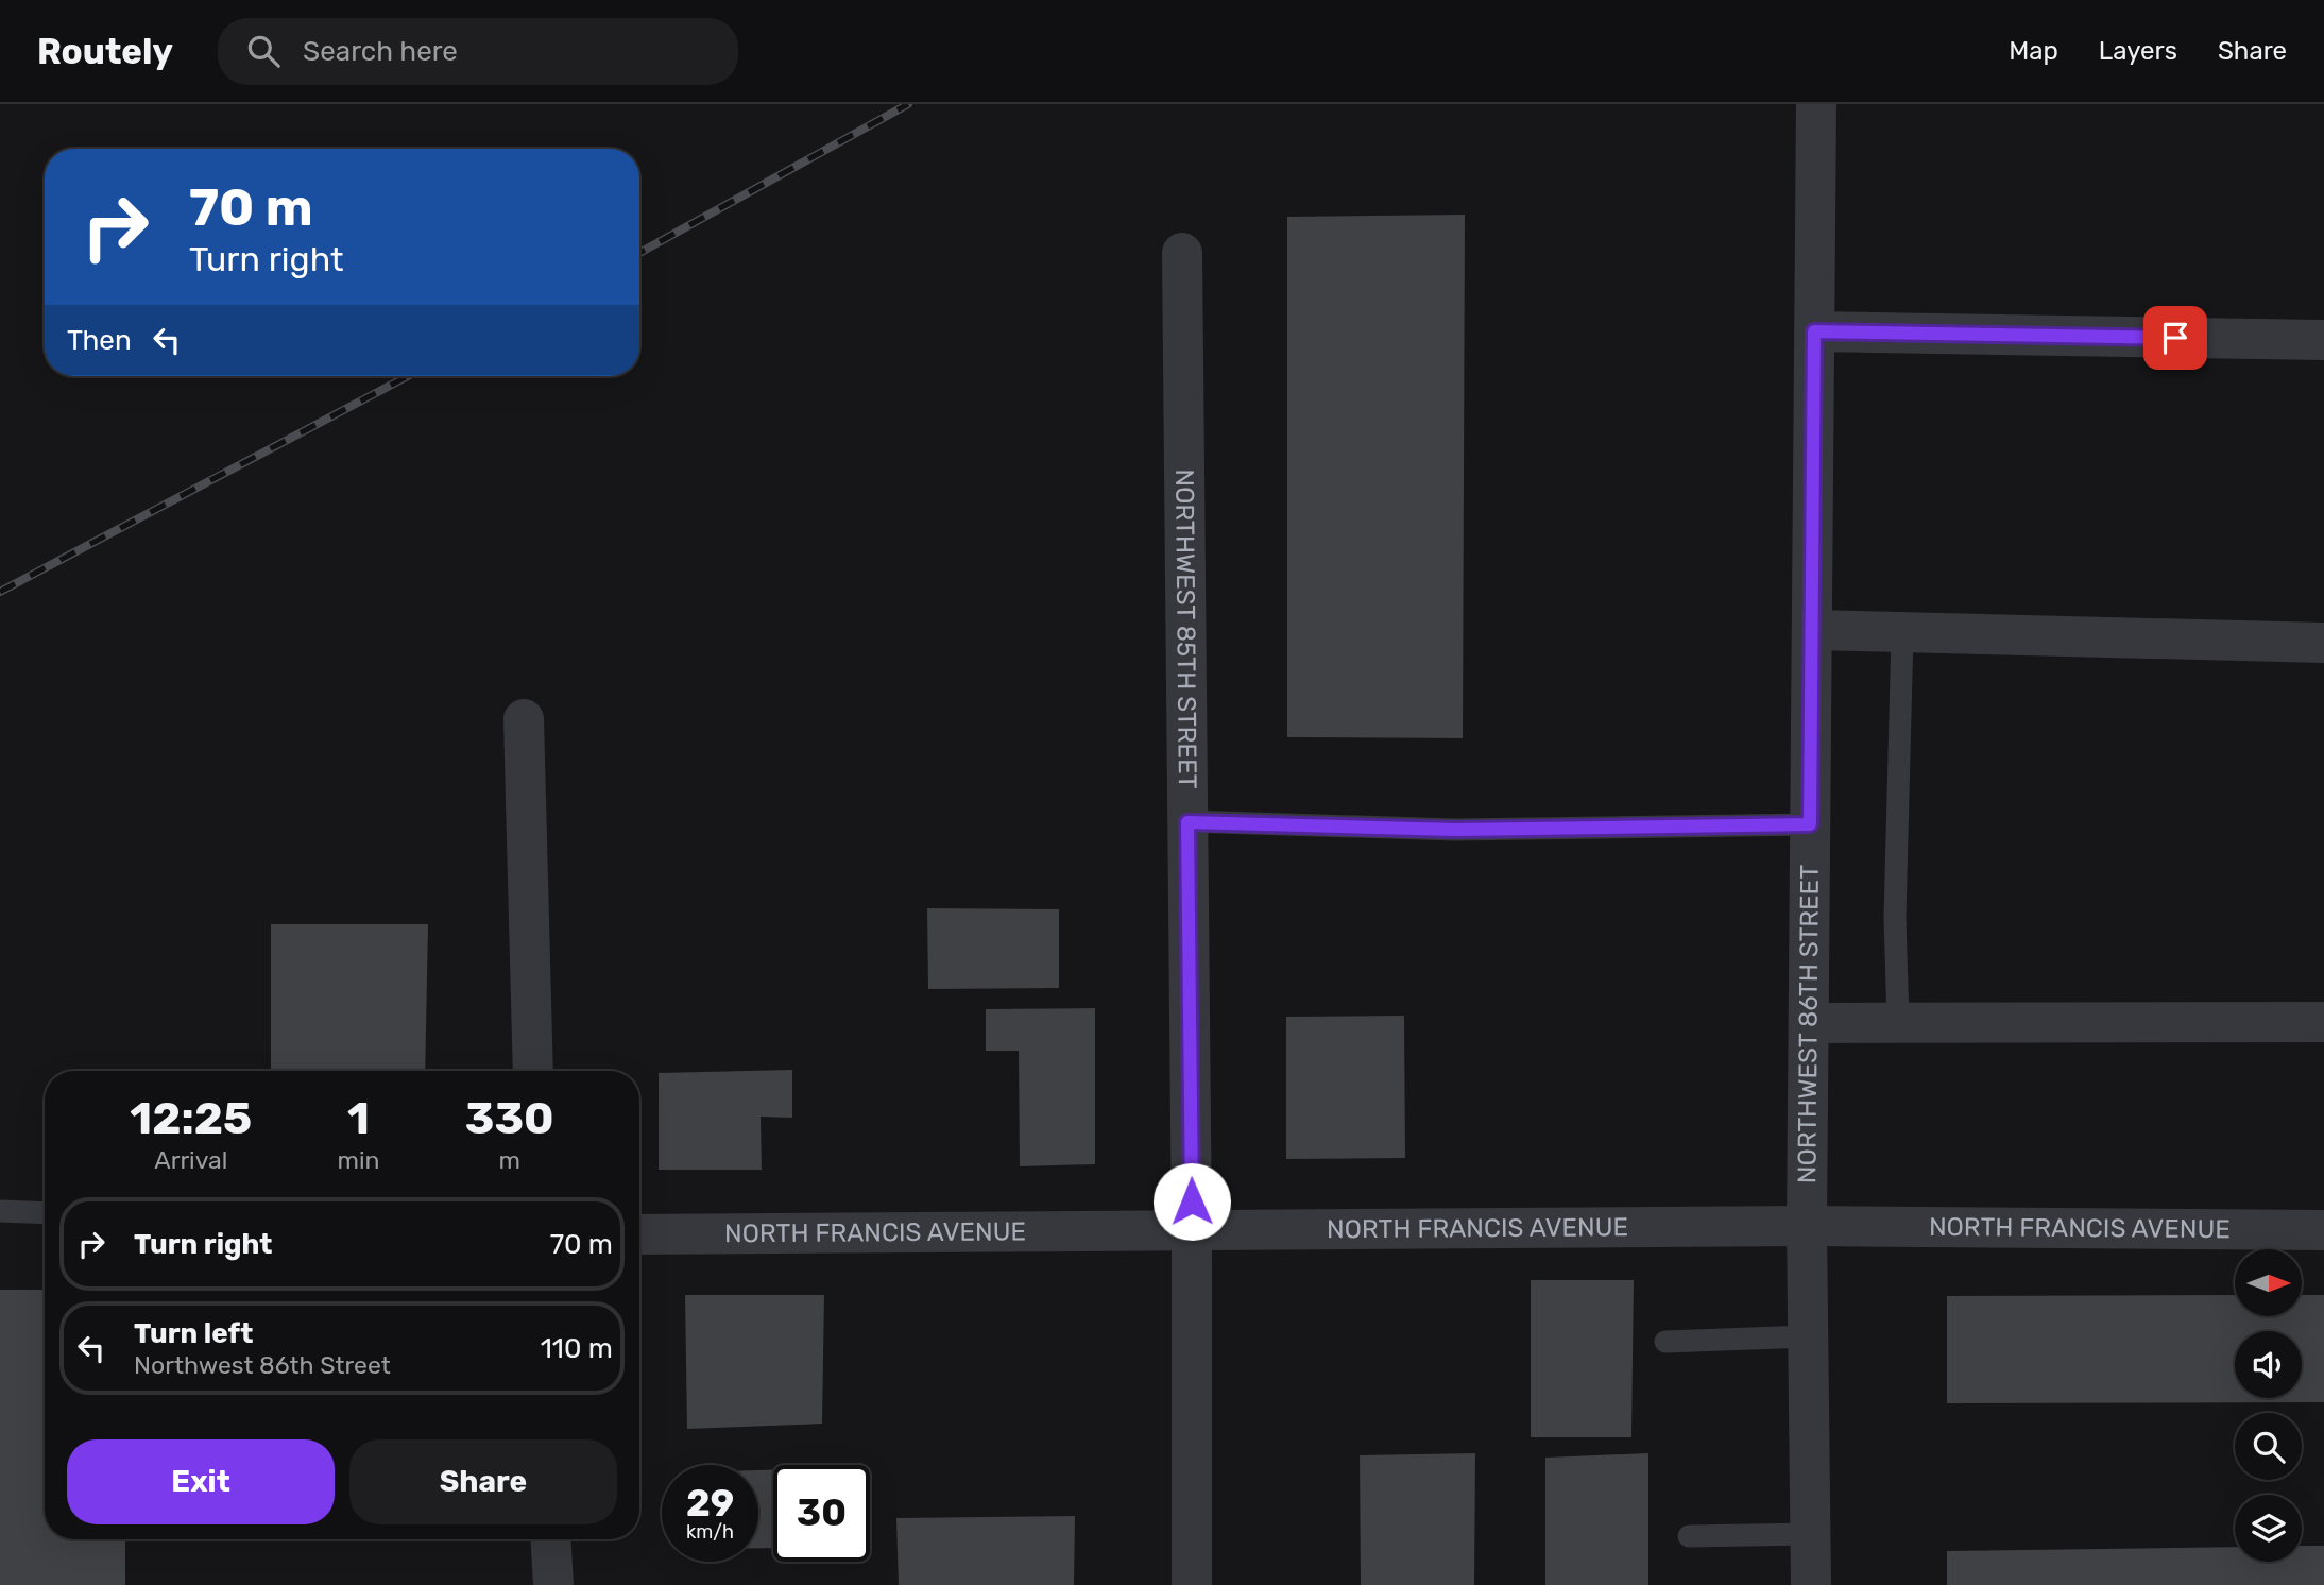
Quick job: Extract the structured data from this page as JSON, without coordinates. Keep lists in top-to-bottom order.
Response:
{
  "streets": {
    "street": ["NORTHWEST 85TH STREET", "NORTHWEST 86TH STREET", "NORTH FRANCIS AVENUE"]
  },
  "crossings": [
    ["NORTHWEST 85TH STREET", "NORTH FRANCIS AVENUE"],
    ["NORTHWEST 86TH STREET", "NORTH FRANCIS AVENUE"]
  ],
  "north": "right",
  "page": {
    "header": "Routely",
    "search": "Search here",
    "nav": ["Map", "Layers", "Share"],
    "turn": ["70 m", "Turn right"],
    "then": "Then",
    "eta": [
      "12:25",
      "Arrival",
      "1",
      "min",
      "330",
      "m"
    ],
    "list": [
      {
        "name": "Turn right",
        "value": "70 m"
      },
      {
        "name": "Turn left",
        "note": "Northwest 86th Street",
        "value": "110 m"
      }
    ],
    "buttons": ["Exit", "Share"],
    "speed": "29 km/h",
    "limit": "30"
  }
}
